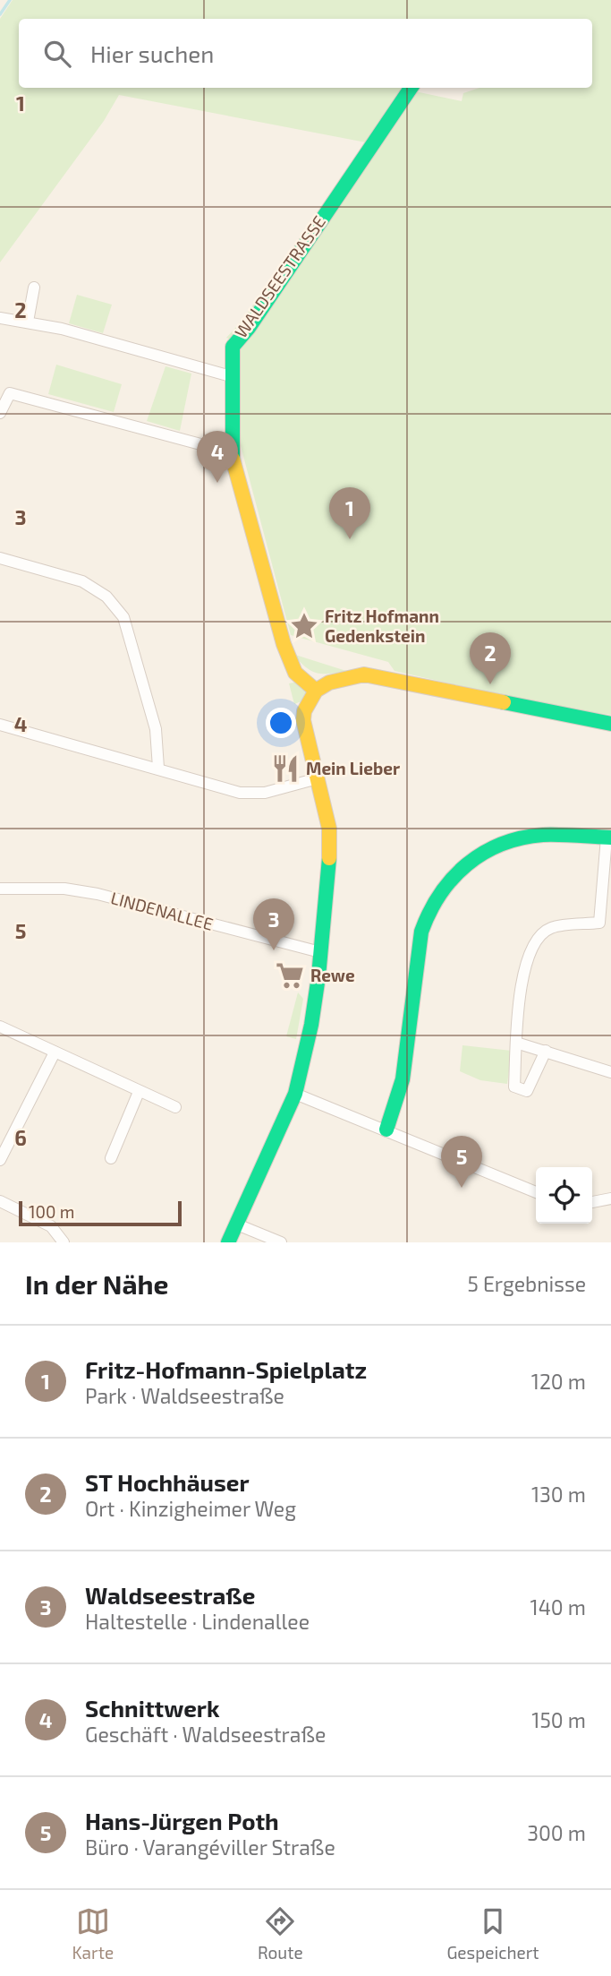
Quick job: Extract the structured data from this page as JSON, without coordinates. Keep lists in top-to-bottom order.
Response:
{
  "streets": {
    "street": ["WALDSEESTRASSE", "LINDENALLEE"]
  },
  "places": {
    "place": ["Fritz Hofmann Gedenkstein"],
    "restaurant": ["Mein Lieber"],
    "supermarket": ["Rewe"]
  },
  "scale_bar": "100 m",
  "page": {
    "search": "Hier suchen",
    "pins": [
      "4",
      "1",
      "2",
      "3",
      "5"
    ],
    "scale": "100 m",
    "heading": ["In der Nähe", "5 Ergebnisse"],
    "list": [
      {
        "mark": "1",
        "name": "Fritz-Hofmann-Spielplatz",
        "note": "Park · Waldseestraße",
        "value": "120 m"
      },
      {
        "mark": "2",
        "name": "ST Hochhäuser",
        "note": "Ort · Kinzigheimer Weg",
        "value": "130 m"
      },
      {
        "mark": "3",
        "name": "Waldseestraße",
        "note": "Haltestelle · Lindenallee",
        "value": "140 m"
      },
      {
        "mark": "4",
        "name": "Schnittwerk",
        "note": "Geschäft · Waldseestraße",
        "value": "150 m"
      },
      {
        "mark": "5",
        "name": "Hans-Jürgen Poth",
        "note": "Büro · Varangéviller Straße",
        "value": "300 m"
      }
    ],
    "nav": ["Karte", "Route", "Gespeichert"]
  },
  "grid": {
    "rows": [
      "1",
      "2",
      "3",
      "4",
      "5",
      "6"
    ]
  }
}
